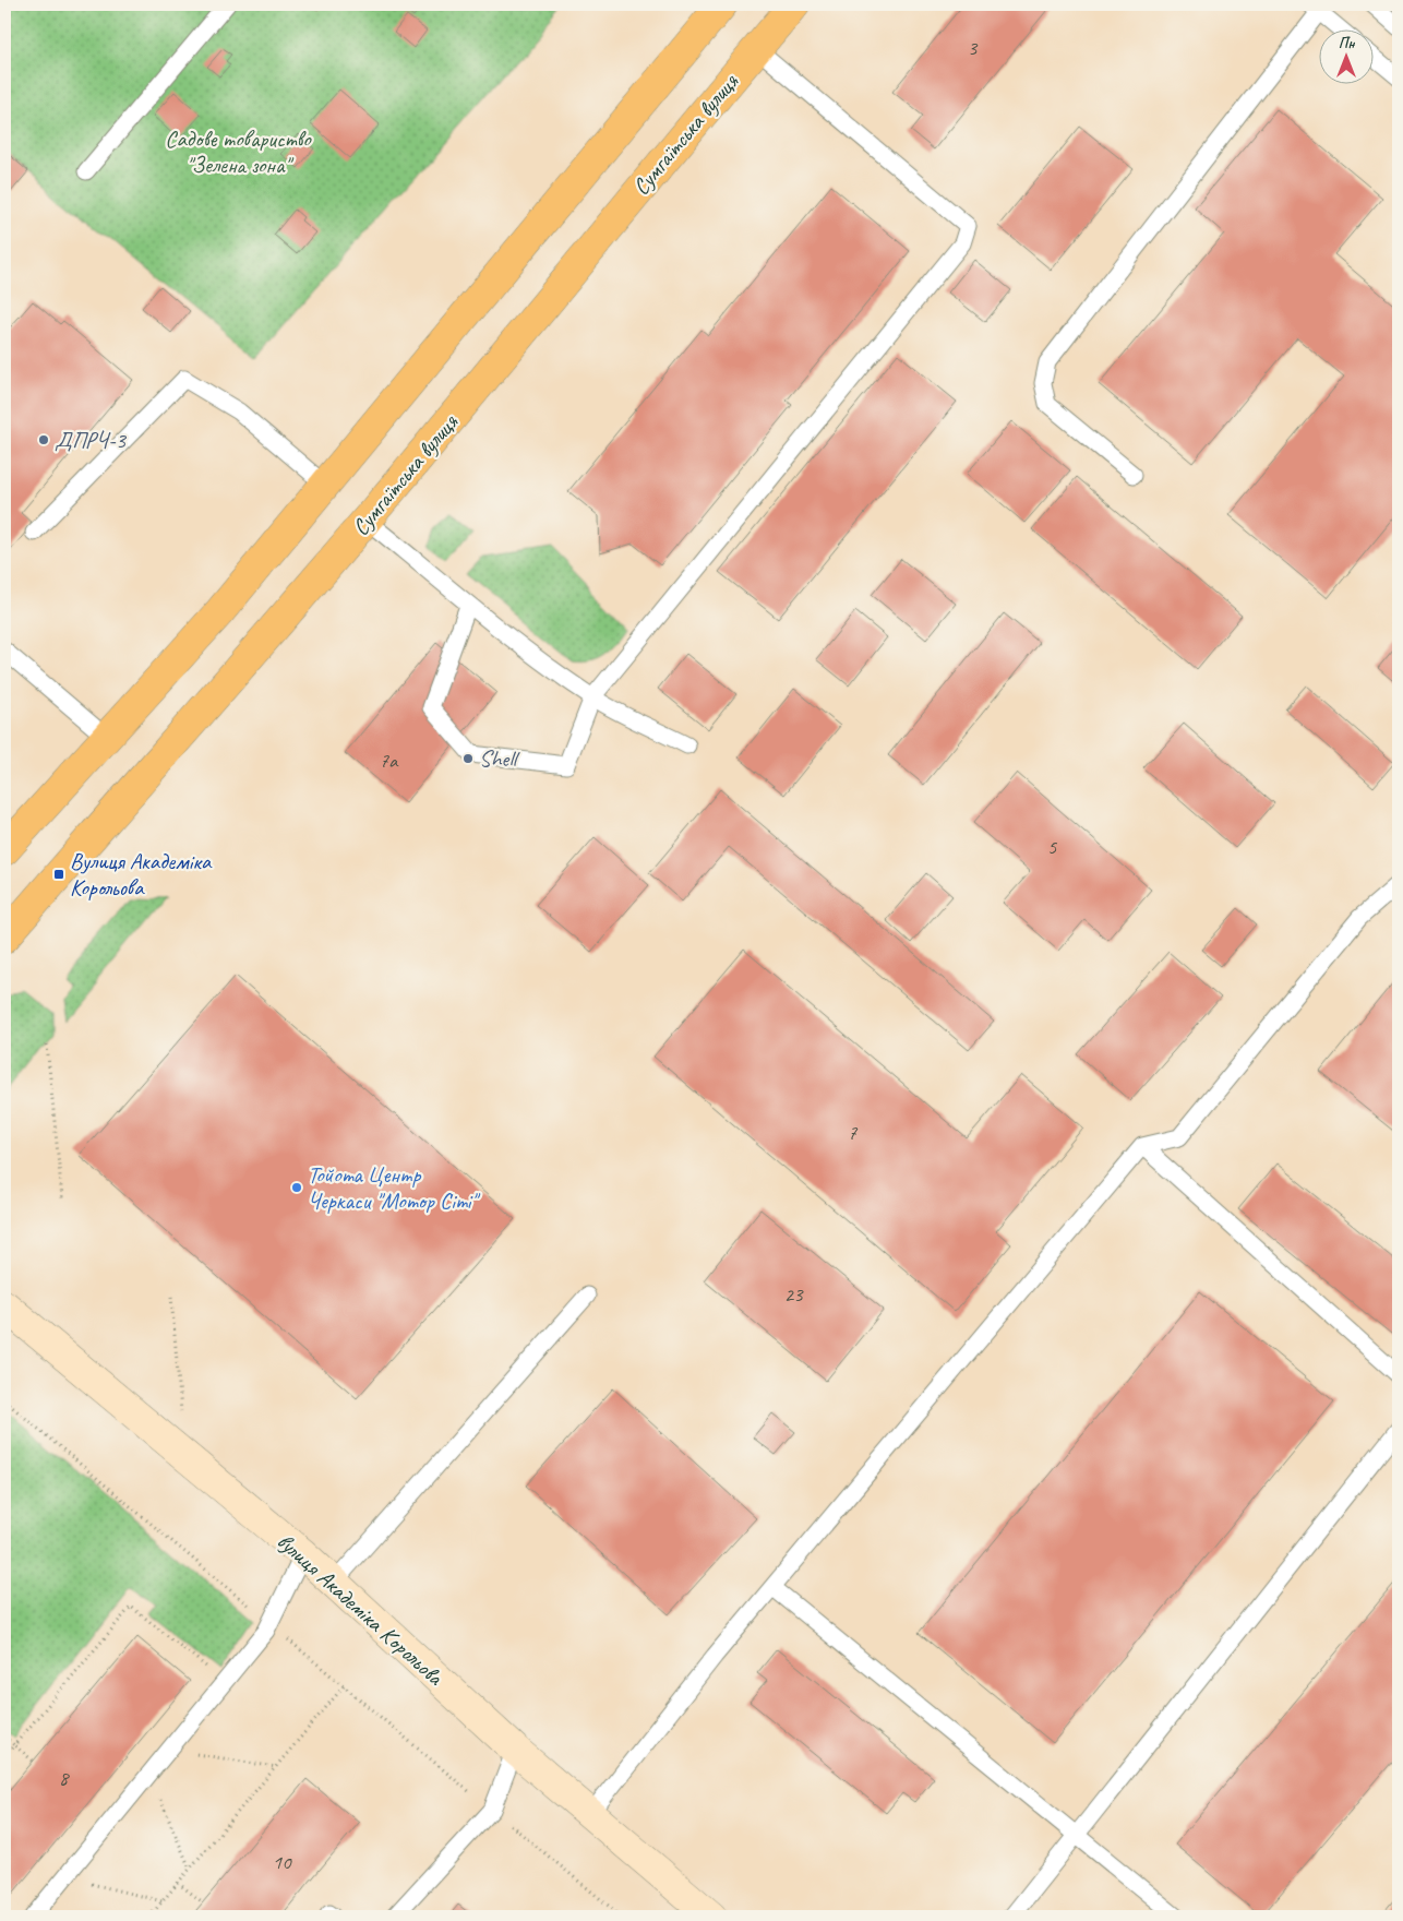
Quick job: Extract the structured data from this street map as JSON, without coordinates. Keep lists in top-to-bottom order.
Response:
{
  "streets": {
    "main road": ["Сумгаїтська вулиця"],
    "street": ["вулиця Академіка Корольова"]
  },
  "parks": ["Садове товариство \"Зелена зона\""],
  "places": {
    "other": ["ДПРЧ-3", "Shell", "Тойота Центр Черкаси \"Мотор Сіті\""],
    "transit": ["Вулиця Академіка Корольова"]
  },
  "house_numbers": [
    "3",
    "7а",
    "5",
    "7",
    "23",
    "8",
    "10"
  ],
  "north": "top"
}
